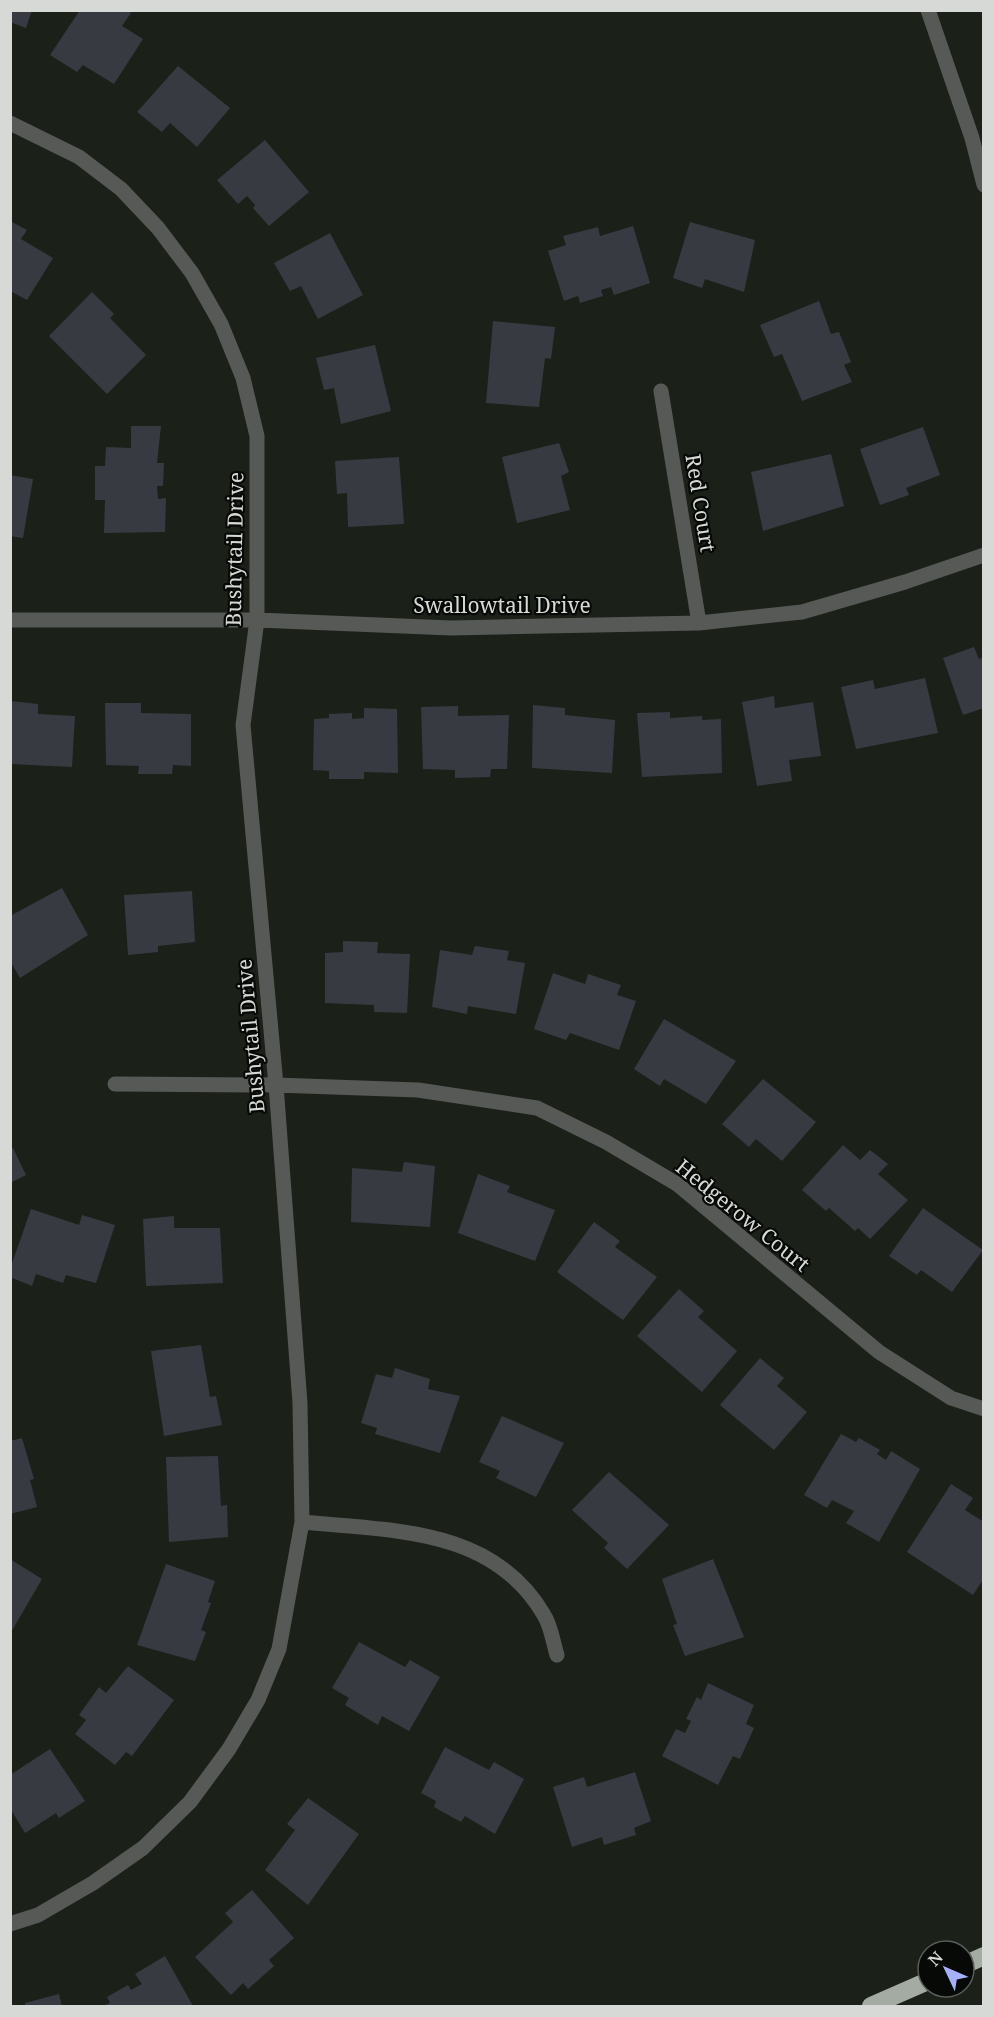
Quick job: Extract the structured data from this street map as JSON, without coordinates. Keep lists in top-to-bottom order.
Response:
{
  "streets": {
    "street": [
      "Red Court",
      "Bushytail Drive",
      "Swallowtail Drive",
      "Hedgerow Court"
    ]
  },
  "crossings": [
    ["Red Court", "Swallowtail Drive"],
    ["Bushytail Drive", "Swallowtail Drive"],
    ["Bushytail Drive", "Hedgerow Court"]
  ],
  "north": "top left"
}
